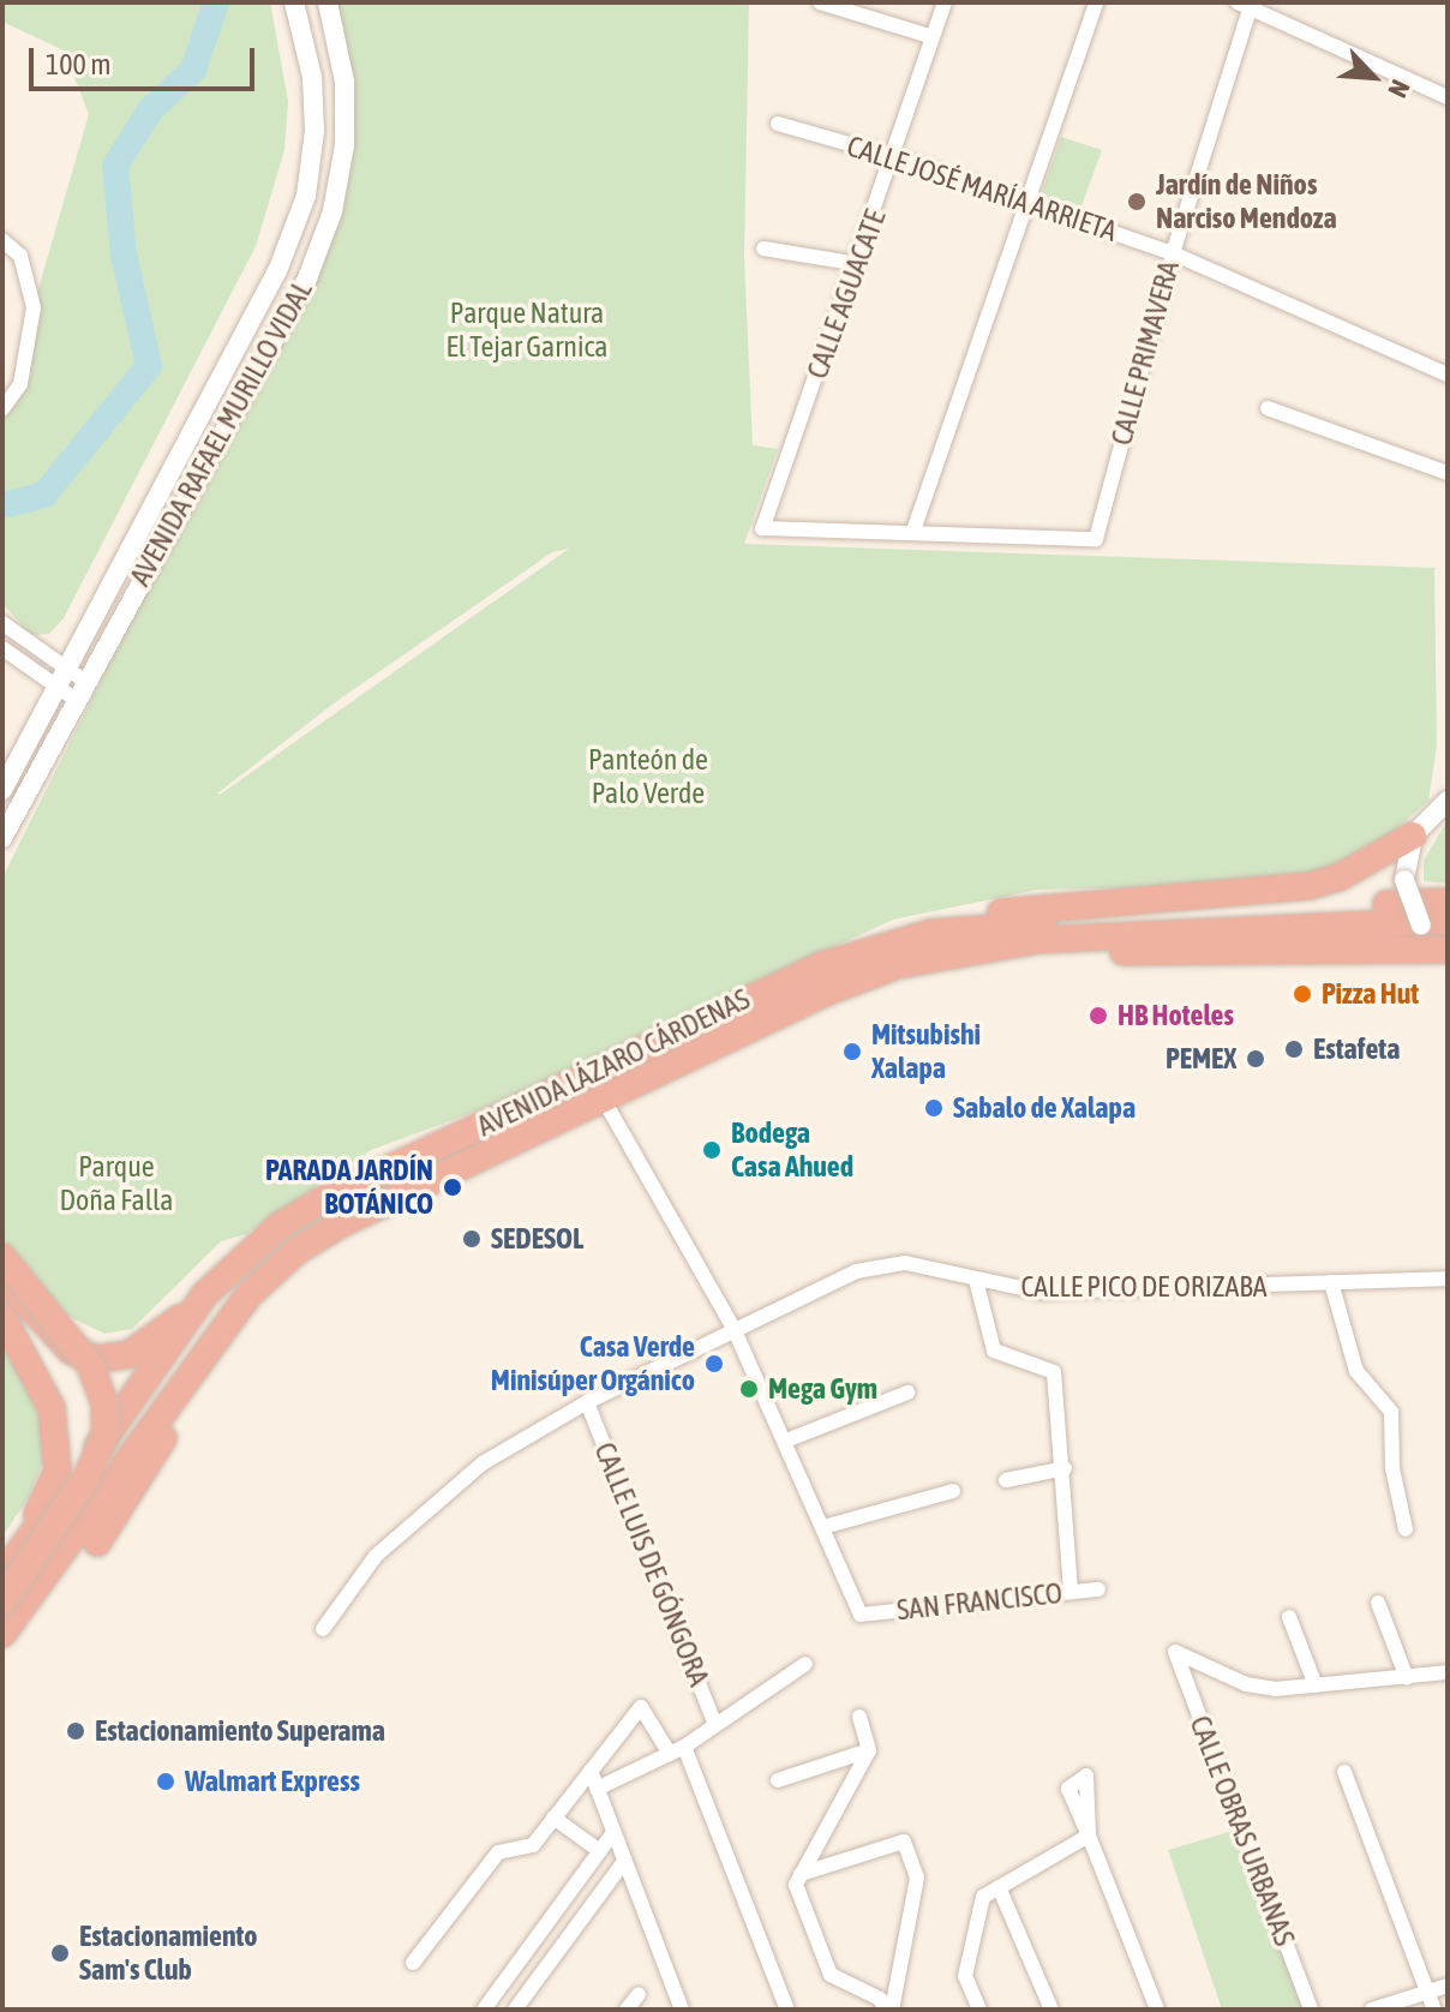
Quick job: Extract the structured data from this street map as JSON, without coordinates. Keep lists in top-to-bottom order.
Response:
{
  "streets": {
    "highway": ["AVENIDA LÁZARO CÁRDENAS"],
    "main road": ["AVENIDA RAFAEL MURILLO VIDAL"],
    "street": [
      "CALLE JOSÉ MARÍA ARRIETA",
      "CALLE AGUACATE",
      "CALLE PRIMAVERA",
      "CALLE PICO DE ORIZABA",
      "CALLE LUIS DE GÓNGORA",
      "SAN FRANCISCO",
      "CALLE OBRAS URBANAS"
    ]
  },
  "crossings": [
    ["CALLE JOSÉ MARÍA ARRIETA", "CALLE AGUACATE"],
    ["CALLE JOSÉ MARÍA ARRIETA", "CALLE PRIMAVERA"],
    ["CALLE AGUACATE", "CALLE PRIMAVERA"],
    ["CALLE PICO DE ORIZABA", "CALLE LUIS DE GÓNGORA"]
  ],
  "parks": ["Parque Natura El Tejar Garnica", "Panteón de Palo Verde", "Parque Doña Falla"],
  "places": [
    "Jardín de Niños Narciso Mendoza",
    "Pizza Hut",
    "HB Hoteles",
    "Estafeta",
    "Mitsubishi Xalapa",
    "PEMEX",
    "Sabalo de Xalapa",
    "Bodega Casa Ahued",
    "PARADA JARDÍN BOTÁNICO",
    "SEDESOL",
    "Casa Verde Minisúper Orgánico",
    "Mega Gym",
    "Estacionamiento Superama",
    "Walmart Express",
    "Estacionamiento Sam's Club"
  ],
  "scale_bar": "100 m",
  "north": "bottom right"
}
